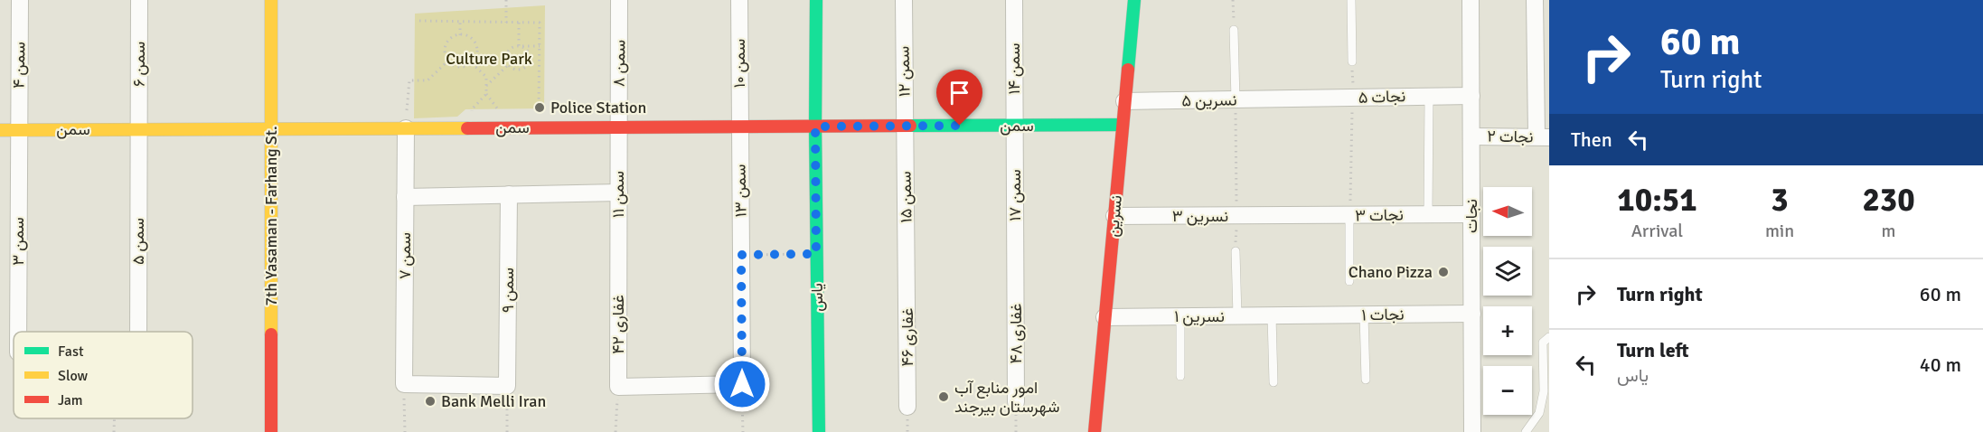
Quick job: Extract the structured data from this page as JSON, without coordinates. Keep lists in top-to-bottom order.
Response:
{
  "streets": {
    "street": [
      "سمن ۸",
      "سمن ۱۰",
      "سمن ۶",
      "سمن ۴",
      "سمن ۱۴",
      "سمن ۱۲",
      "نجات ۵",
      "نسرین ۵",
      "سمن",
      "نجات ۲",
      "سمن ۱۳",
      "سمن ۱۱",
      "سمن ۱۷",
      "سمن ۱۵",
      "نجات ۳",
      "7th Yasaman - Farhang St.",
      "نسرین",
      "نسرین ۳",
      "نجات",
      "سمن ۳",
      "سمن ۵",
      "سمن ۷",
      "سمن ۹",
      "یاس",
      "نجات ۱",
      "نسرین ۱",
      "غفاری ۴۲",
      "غفاری ۴۸",
      "غفاری ۴۶"
    ]
  },
  "crossings": [
    ["سمن ۸", "سمن"],
    ["سمن ۸", "سمن ۱۱"],
    ["سمن ۱۰", "سمن"],
    ["سمن ۱۰", "سمن ۱۳"],
    ["سمن ۶", "سمن"],
    ["سمن ۶", "سمن ۵"],
    ["سمن ۴", "سمن"],
    ["سمن ۴", "سمن ۳"],
    ["سمن ۱۴", "سمن"],
    ["سمن ۱۴", "سمن ۱۷"],
    ["سمن ۱۲", "سمن"],
    ["سمن ۱۲", "سمن ۱۵"],
    ["نجات ۵", "نسرین ۵"],
    ["نجات ۵", "نجات"],
    ["نسرین ۵", "نسرین"],
    ["سمن", "سمن ۱۳"],
    ["سمن", "سمن ۱۱"],
    ["سمن", "سمن ۱۷"],
    ["سمن", "سمن ۱۵"],
    ["سمن", "7th Yasaman - Farhang St."],
    ["سمن", "نسرین"],
    ["سمن", "سمن ۳"],
    ["سمن", "سمن ۵"],
    ["سمن", "سمن ۷"],
    ["سمن", "یاس"],
    ["نجات ۲", "نجات"],
    ["سمن ۱۱", "غفاری ۴۲"],
    ["سمن ۱۷", "غفاری ۴۸"],
    ["سمن ۱۵", "غفاری ۴۶"],
    ["نجات ۳", "نسرین ۳"],
    ["نجات ۳", "نجات"],
    ["نسرین", "نسرین ۳"],
    ["نسرین", "نسرین ۱"],
    ["نجات", "نجات ۱"],
    ["نجات ۱", "نسرین ۱"]
  ],
  "parks": ["Culture Park"],
  "places": [
    "Police Station",
    "Chano Pizza",
    "امور منابع آب شهرستان بیرجند",
    "Bank Melli Iran"
  ],
  "legend": ["Fast", "Slow", "Jam"],
  "north": "left",
  "page": {
    "turn": ["60 m", "Turn right"],
    "then": "Then",
    "eta": [
      "10:51",
      "Arrival",
      "3",
      "min",
      "230",
      "m"
    ],
    "map_buttons": ["+", "−"],
    "list": [
      {
        "name": "Turn right",
        "value": "60 m"
      },
      {
        "name": "Turn left",
        "note": "یاس",
        "value": "40 m"
      }
    ]
  }
}
